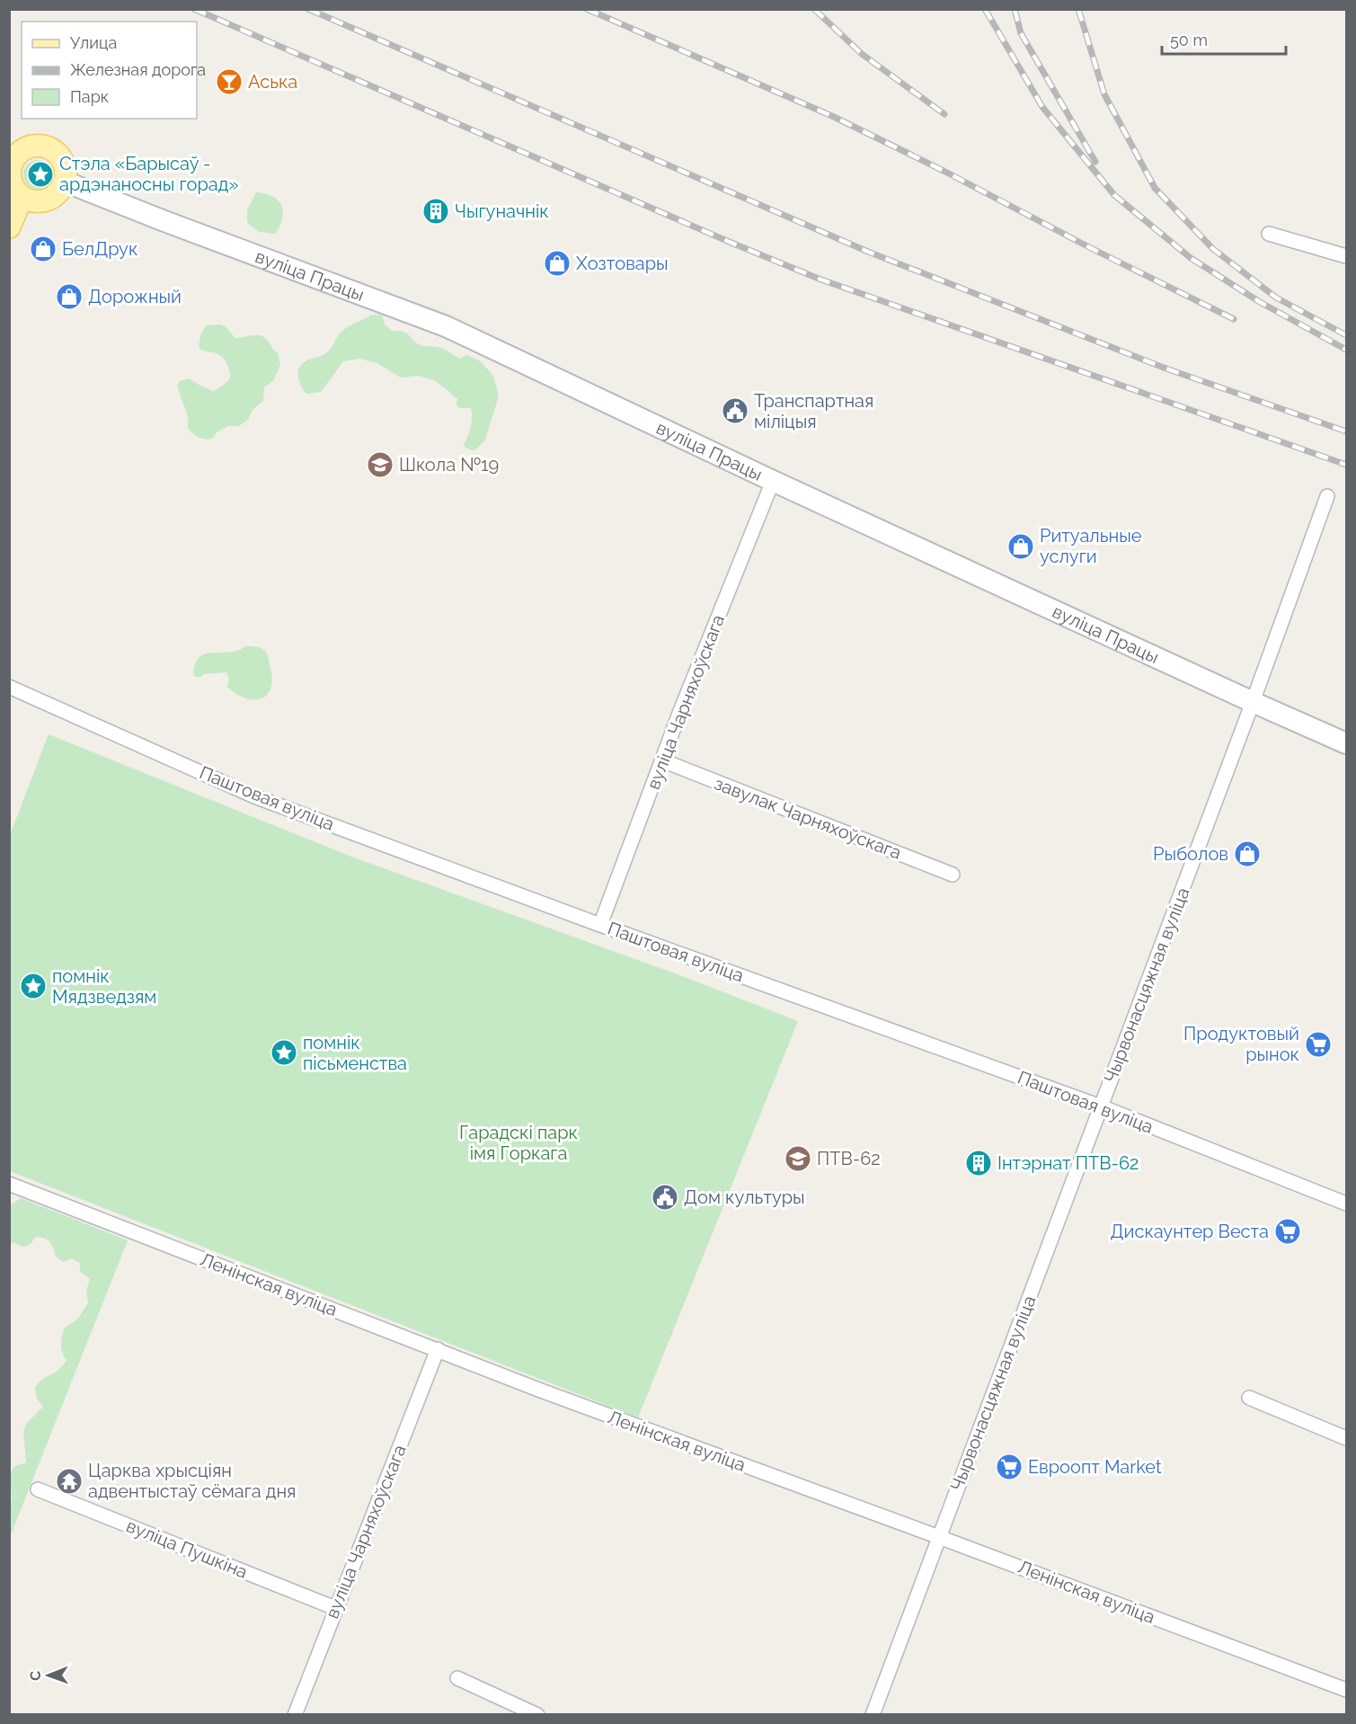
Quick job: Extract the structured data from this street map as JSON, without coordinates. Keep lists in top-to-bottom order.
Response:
{
  "streets": {
    "main road": ["вуліца Працы"],
    "street": [
      "вуліца Чарняхоўскага",
      "Паштовая вуліца",
      "завулак Чарняхоўскага",
      "Чырвонасцяжная вуліца",
      "Ленінская вуліца",
      "вуліца Пушкіна"
    ]
  },
  "crossings": [
    ["вуліца Працы", "вуліца Чарняхоўскага"],
    ["вуліца Працы", "Чырвонасцяжная вуліца"],
    ["вуліца Чарняхоўскага", "Паштовая вуліца"],
    ["вуліца Чарняхоўскага", "завулак Чарняхоўскага"],
    ["вуліца Чарняхоўскага", "Ленінская вуліца"],
    ["вуліца Чарняхоўскага", "вуліца Пушкіна"],
    ["Паштовая вуліца", "Чырвонасцяжная вуліца"],
    ["Чырвонасцяжная вуліца", "Ленінская вуліца"]
  ],
  "parks": ["Гарадскі парк імя Горкага"],
  "places": {
    "bar": ["Аська"],
    "place": ["Стэла «Барысаў - ардэнаносны горад»", "помнік Мядзведзям", "помнік пісьменства"],
    "building": ["Чыгуначнік", "Інтэрнат ПТВ-62"],
    "shop": [
      "БелДрук",
      "Хозтовары",
      "Дорожный",
      "Ритуальные услуги",
      "Рыболов"
    ],
    "public building": ["Транспартная міліцыя", "Дом культуры"],
    "school or university": ["Школа №19", "ПТВ-62"],
    "supermarket": ["Продуктовый рынок", "Дискаунтер Веста", "Евроопт Market"],
    "temple": ["Царква хрысціян адвентыстаў сёмага дня"]
  },
  "legend": ["Улица", "Железная дорога", "Парк"],
  "scale_bar": "50 m",
  "north": "left"
}
